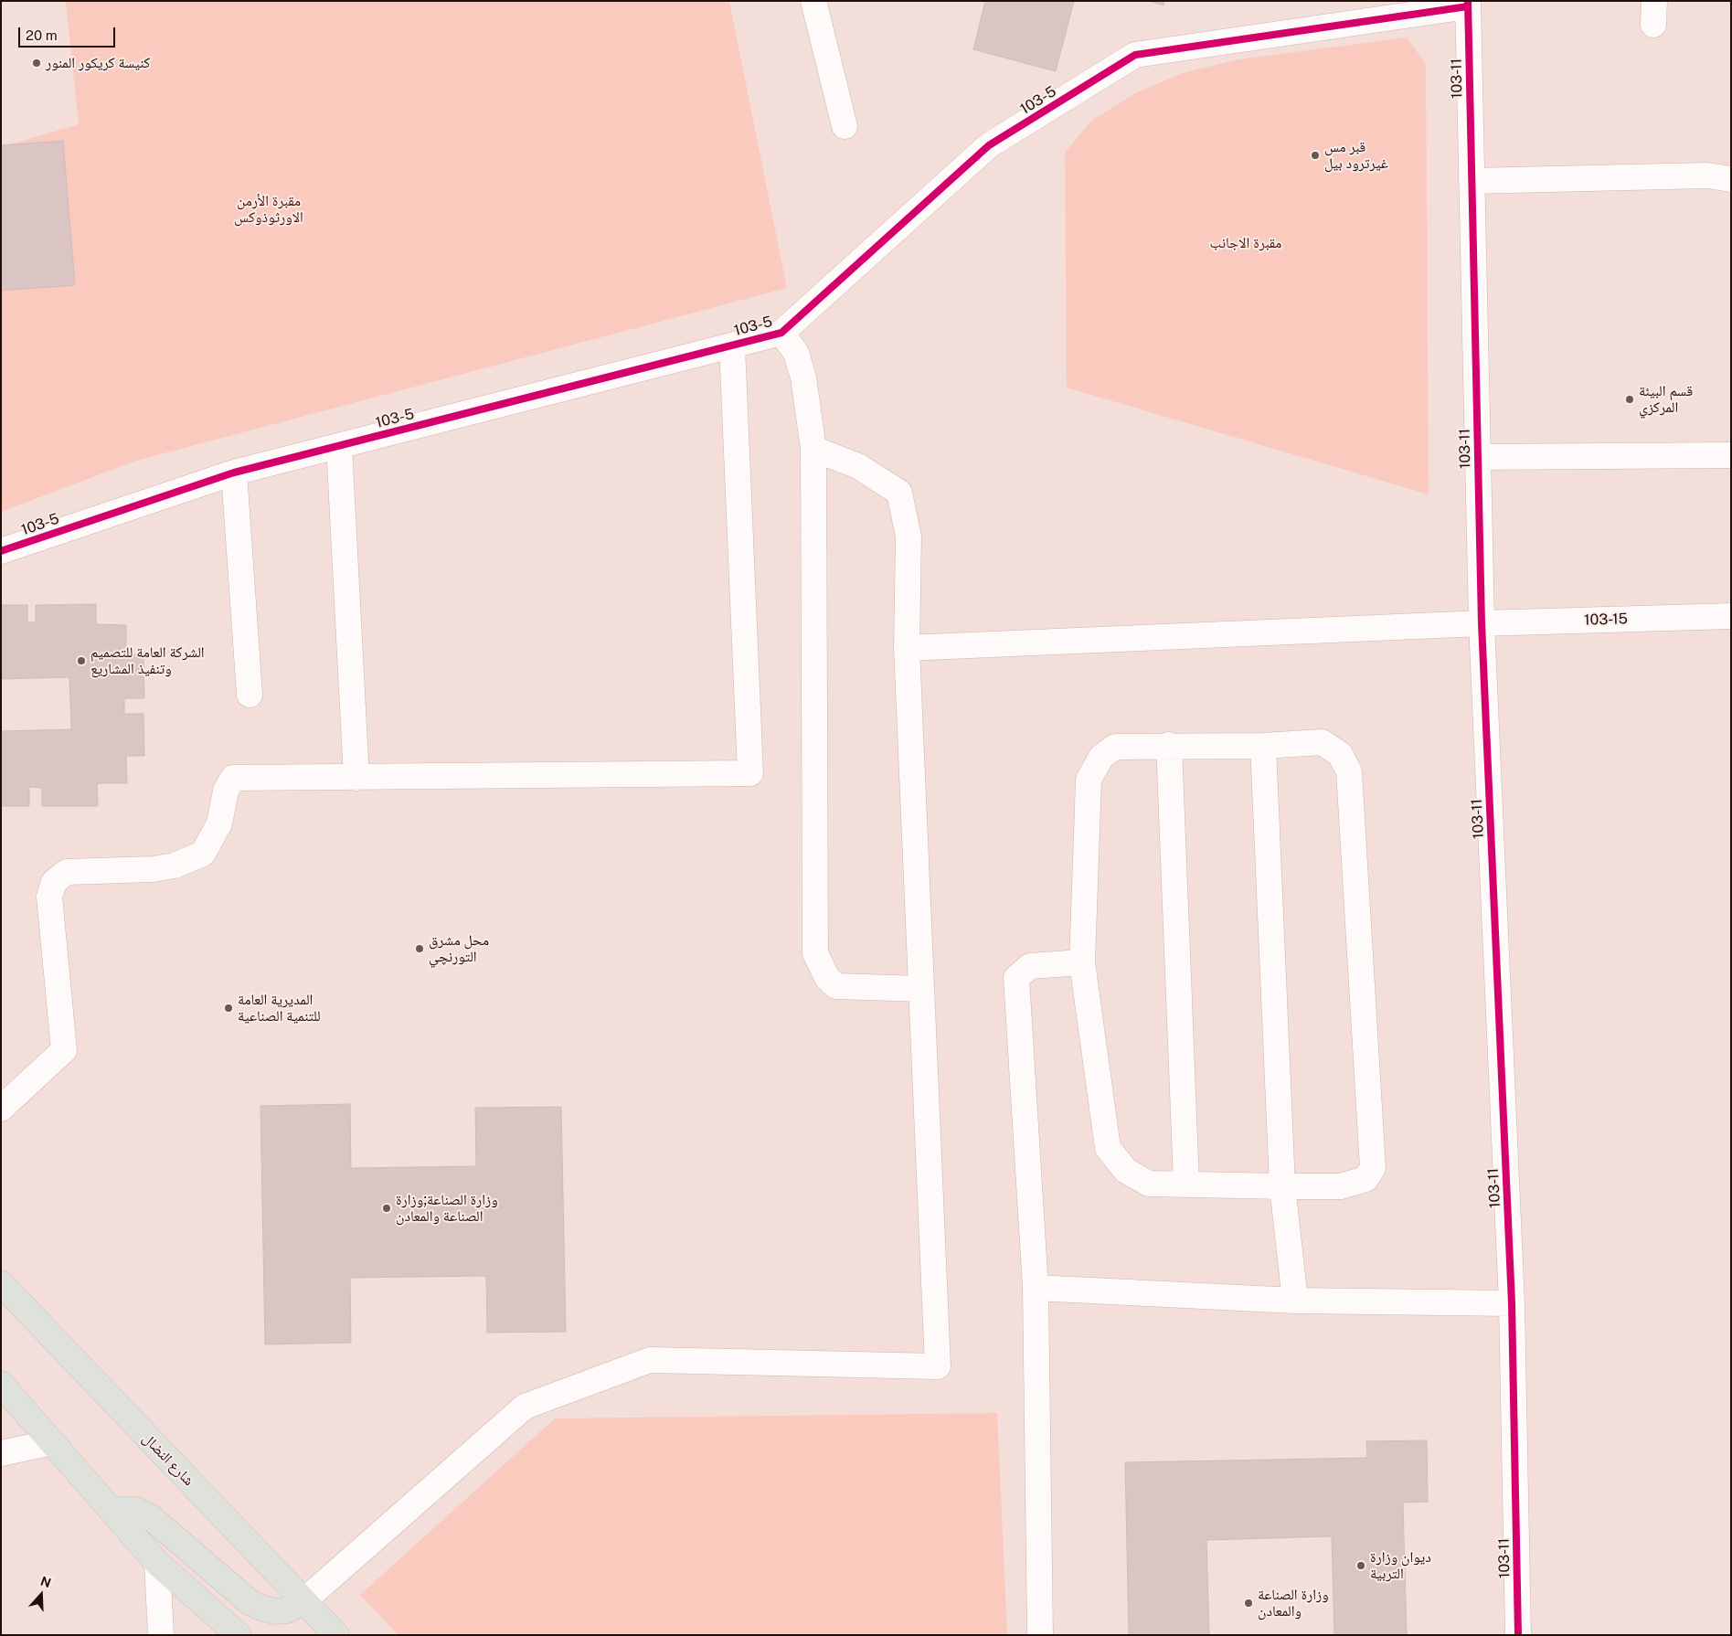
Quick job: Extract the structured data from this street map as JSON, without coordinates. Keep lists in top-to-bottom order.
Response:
{
  "streets": {
    "main road": ["شارع النضال"],
    "street": ["103-11", "103-5", "103-15"]
  },
  "crossings": [
    ["103-11", "103-5"],
    ["103-11", "103-15"]
  ],
  "parks": ["مقبرة الأرمن الاورثوذوكس", "مقبرة الاجانب"],
  "places": [
    "كنيسة كريكور المنور",
    "قبر مس غيرترود بيل",
    "قسم البيئة المركزي",
    "الشركة العامة للتصميم وتنفيذ المشاريع",
    "محل مشرق التورنچي",
    "المديرية العامة للتنمية الصناعية",
    "وزارة الصناعة;وزارة الصناعة والمعادن",
    "ديوان وزارة التربية",
    "وزارة الصناعة والمعادن"
  ],
  "scale_bar": "20 m",
  "north": "top"
}
